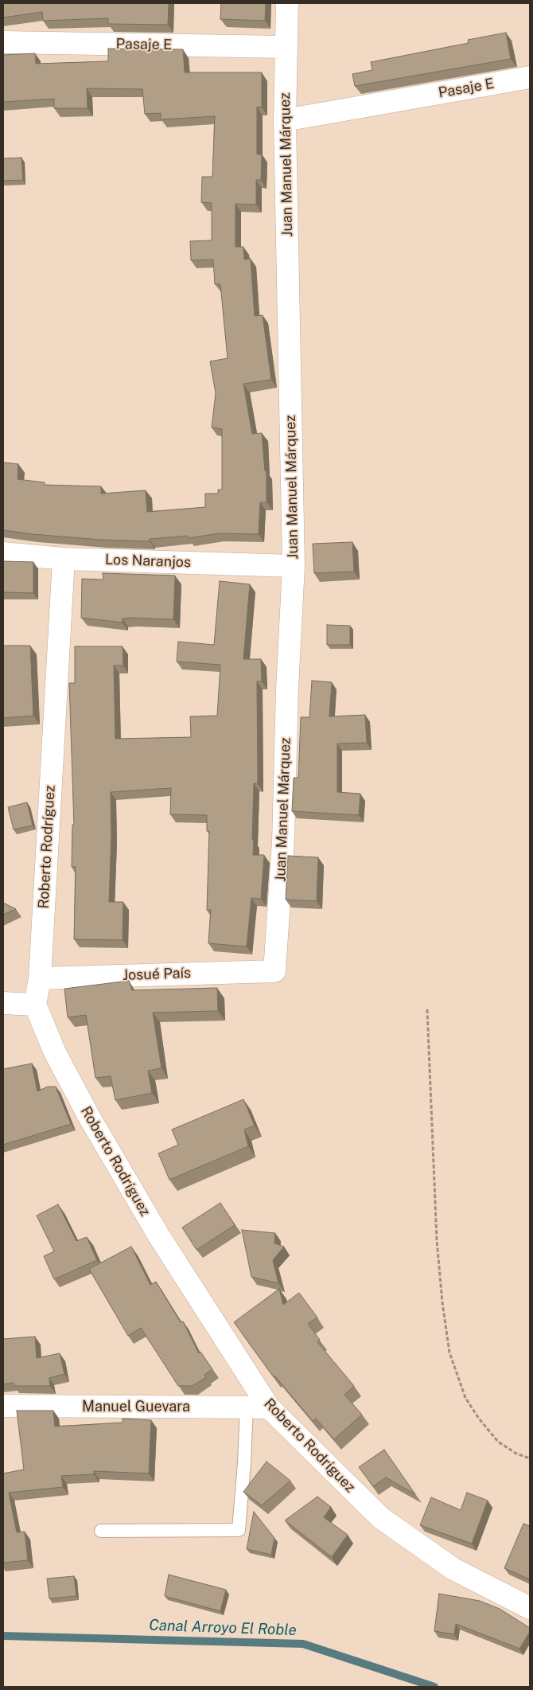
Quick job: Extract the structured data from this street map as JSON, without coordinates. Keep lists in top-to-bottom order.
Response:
{
  "streets": {
    "street": [
      "Pasaje E",
      "Juan Manuel Márquez",
      "Los Naranjos",
      "Roberto Rodríguez",
      "Josué País",
      "Manuel Guevara"
    ]
  },
  "crossings": [
    ["Pasaje E", "Juan Manuel Márquez"],
    ["Juan Manuel Márquez", "Los Naranjos"],
    ["Juan Manuel Márquez", "Josué País"],
    ["Los Naranjos", "Roberto Rodríguez"],
    ["Roberto Rodríguez", "Josué País"],
    ["Roberto Rodríguez", "Manuel Guevara"]
  ],
  "water": ["Canal Arroyo El Roble"]
}
